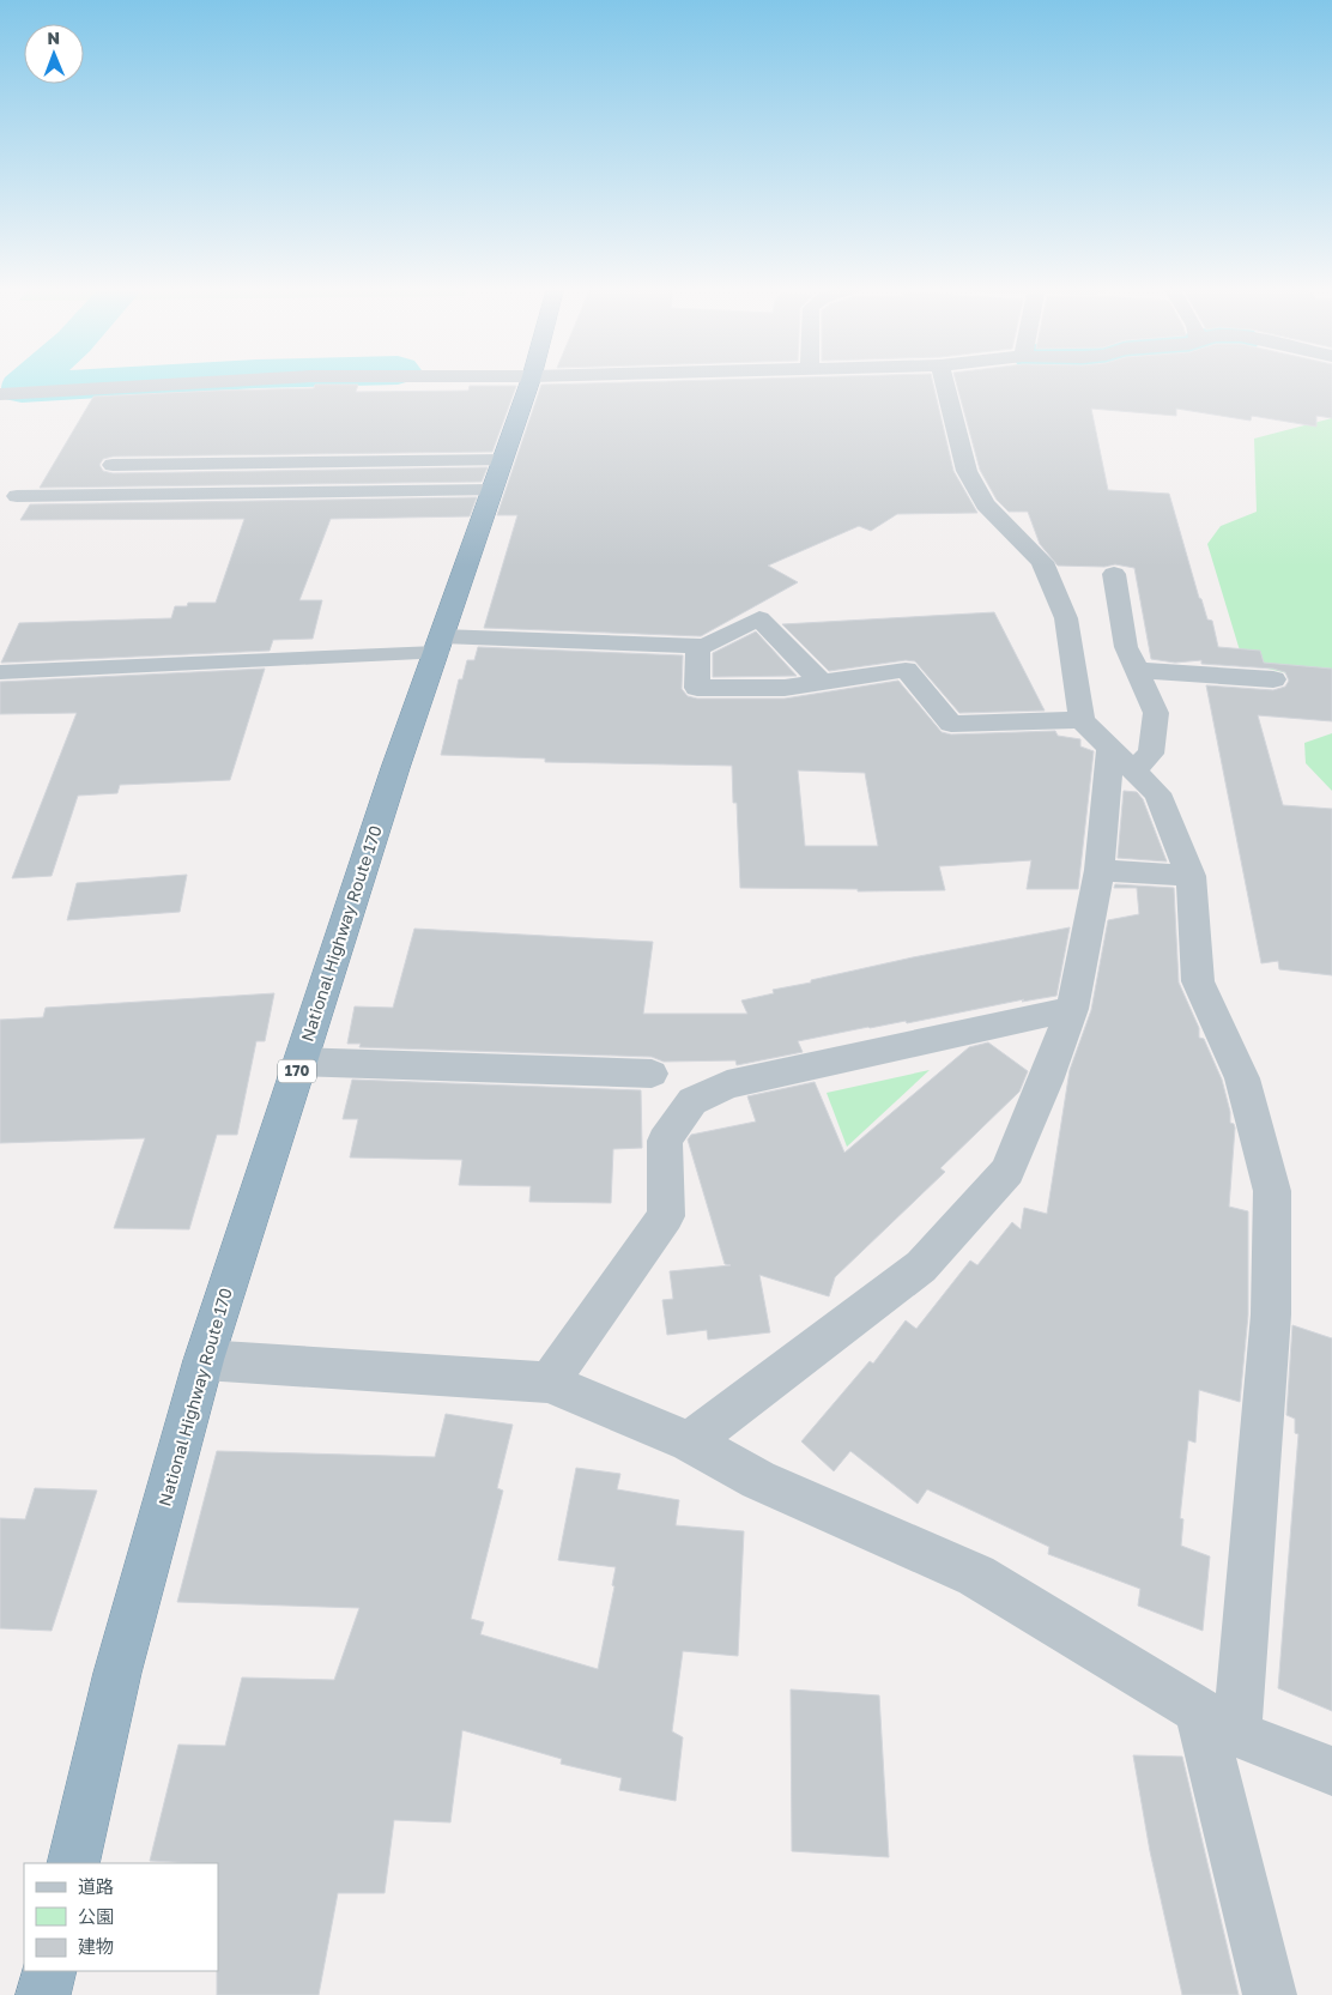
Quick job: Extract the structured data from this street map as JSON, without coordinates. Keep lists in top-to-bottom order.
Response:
{
  "streets": {
    "highway": ["National Highway Route 170", "170"]
  },
  "legend": ["道路", "公園", "建物"],
  "north": "top"
}
